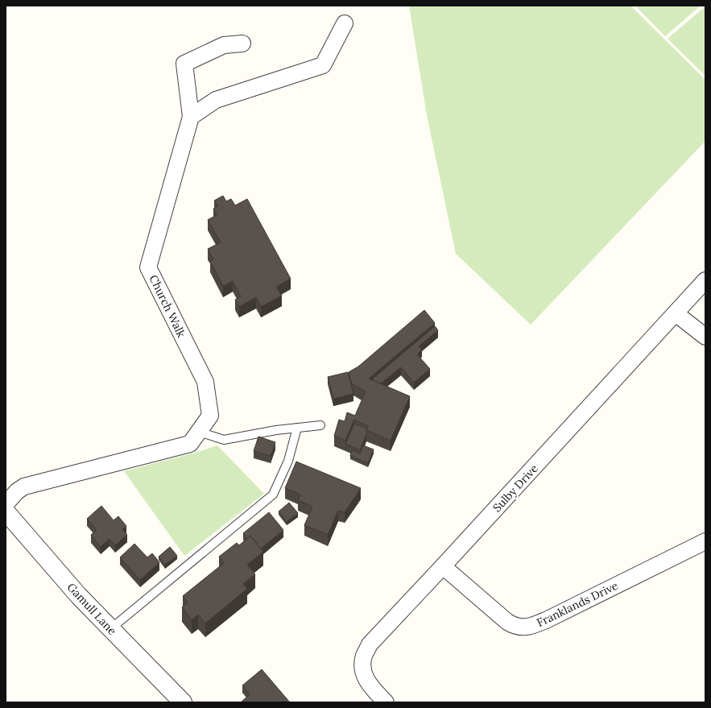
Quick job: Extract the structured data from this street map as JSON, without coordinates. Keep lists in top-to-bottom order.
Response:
{
  "streets": {
    "street": [
      "Church Walk",
      "Sulby Drive",
      "Franklands Drive",
      "Gamull Lane"
    ]
  },
  "crossings": [
    ["Sulby Drive", "Franklands Drive"]
  ]
}
